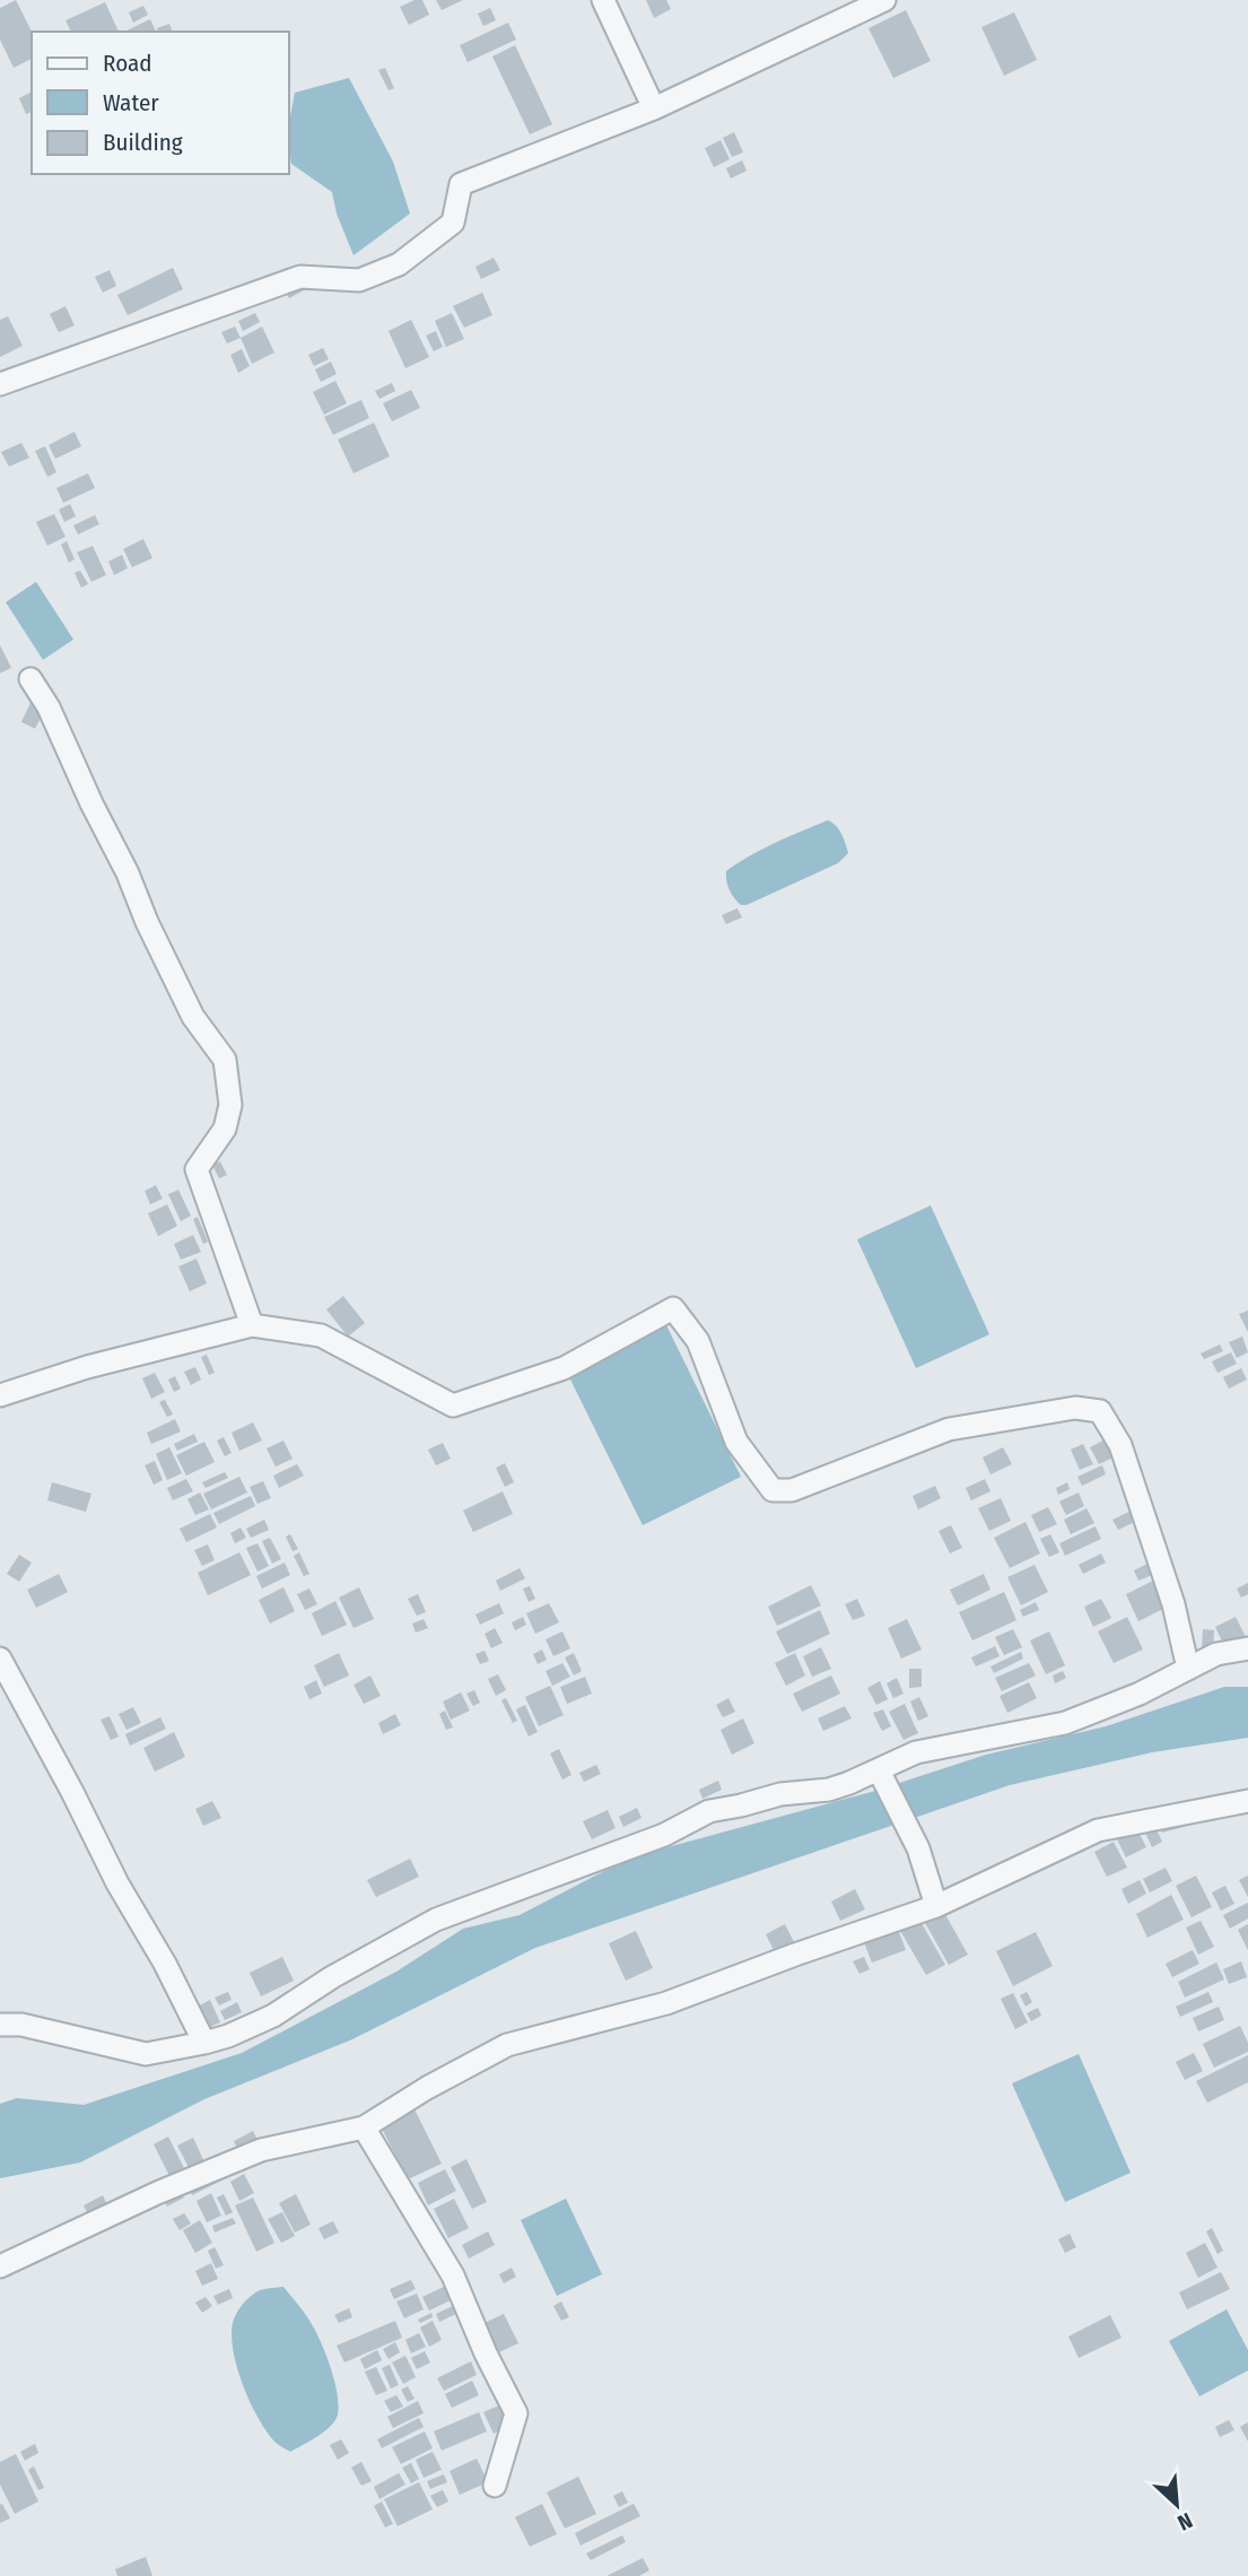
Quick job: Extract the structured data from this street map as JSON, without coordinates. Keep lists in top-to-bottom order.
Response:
{
  "legend": ["Road", "Water", "Building"],
  "north": "bottom right"
}
